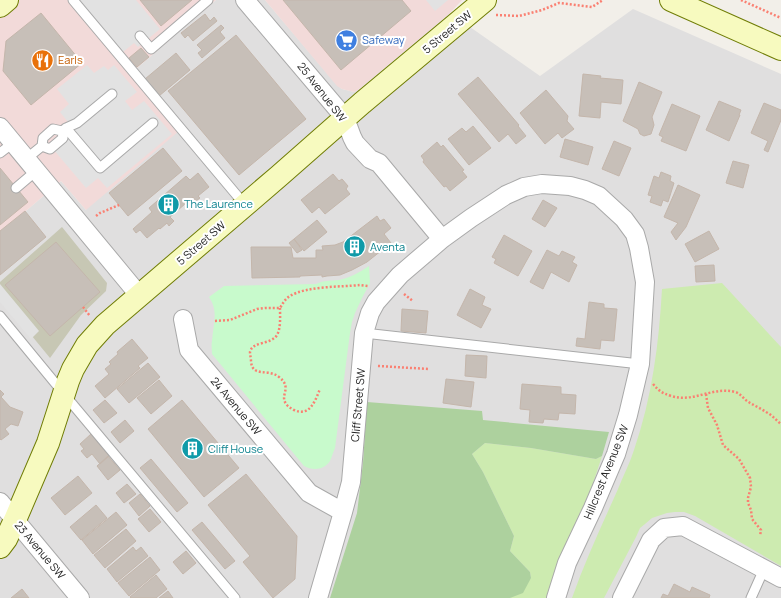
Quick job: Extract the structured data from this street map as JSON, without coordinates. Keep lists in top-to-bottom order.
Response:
{
  "streets": {
    "street": [
      "5 Street SW",
      "25 Avenue SW",
      "Cliff Street SW",
      "24 Avenue SW",
      "Hillcrest Avenue SW",
      "23 Avenue SW"
    ]
  },
  "crossings": [
    ["5 Street SW", "25 Avenue SW"],
    ["5 Street SW", "23 Avenue SW"],
    ["25 Avenue SW", "Cliff Street SW"],
    ["25 Avenue SW", "Hillcrest Avenue SW"],
    ["Cliff Street SW", "24 Avenue SW"],
    ["Cliff Street SW", "Hillcrest Avenue SW"]
  ],
  "places": {
    "supermarket": ["Safeway"],
    "restaurant": ["Earls"],
    "building": ["The Laurence", "Aventa", "Cliff House"]
  }
}
